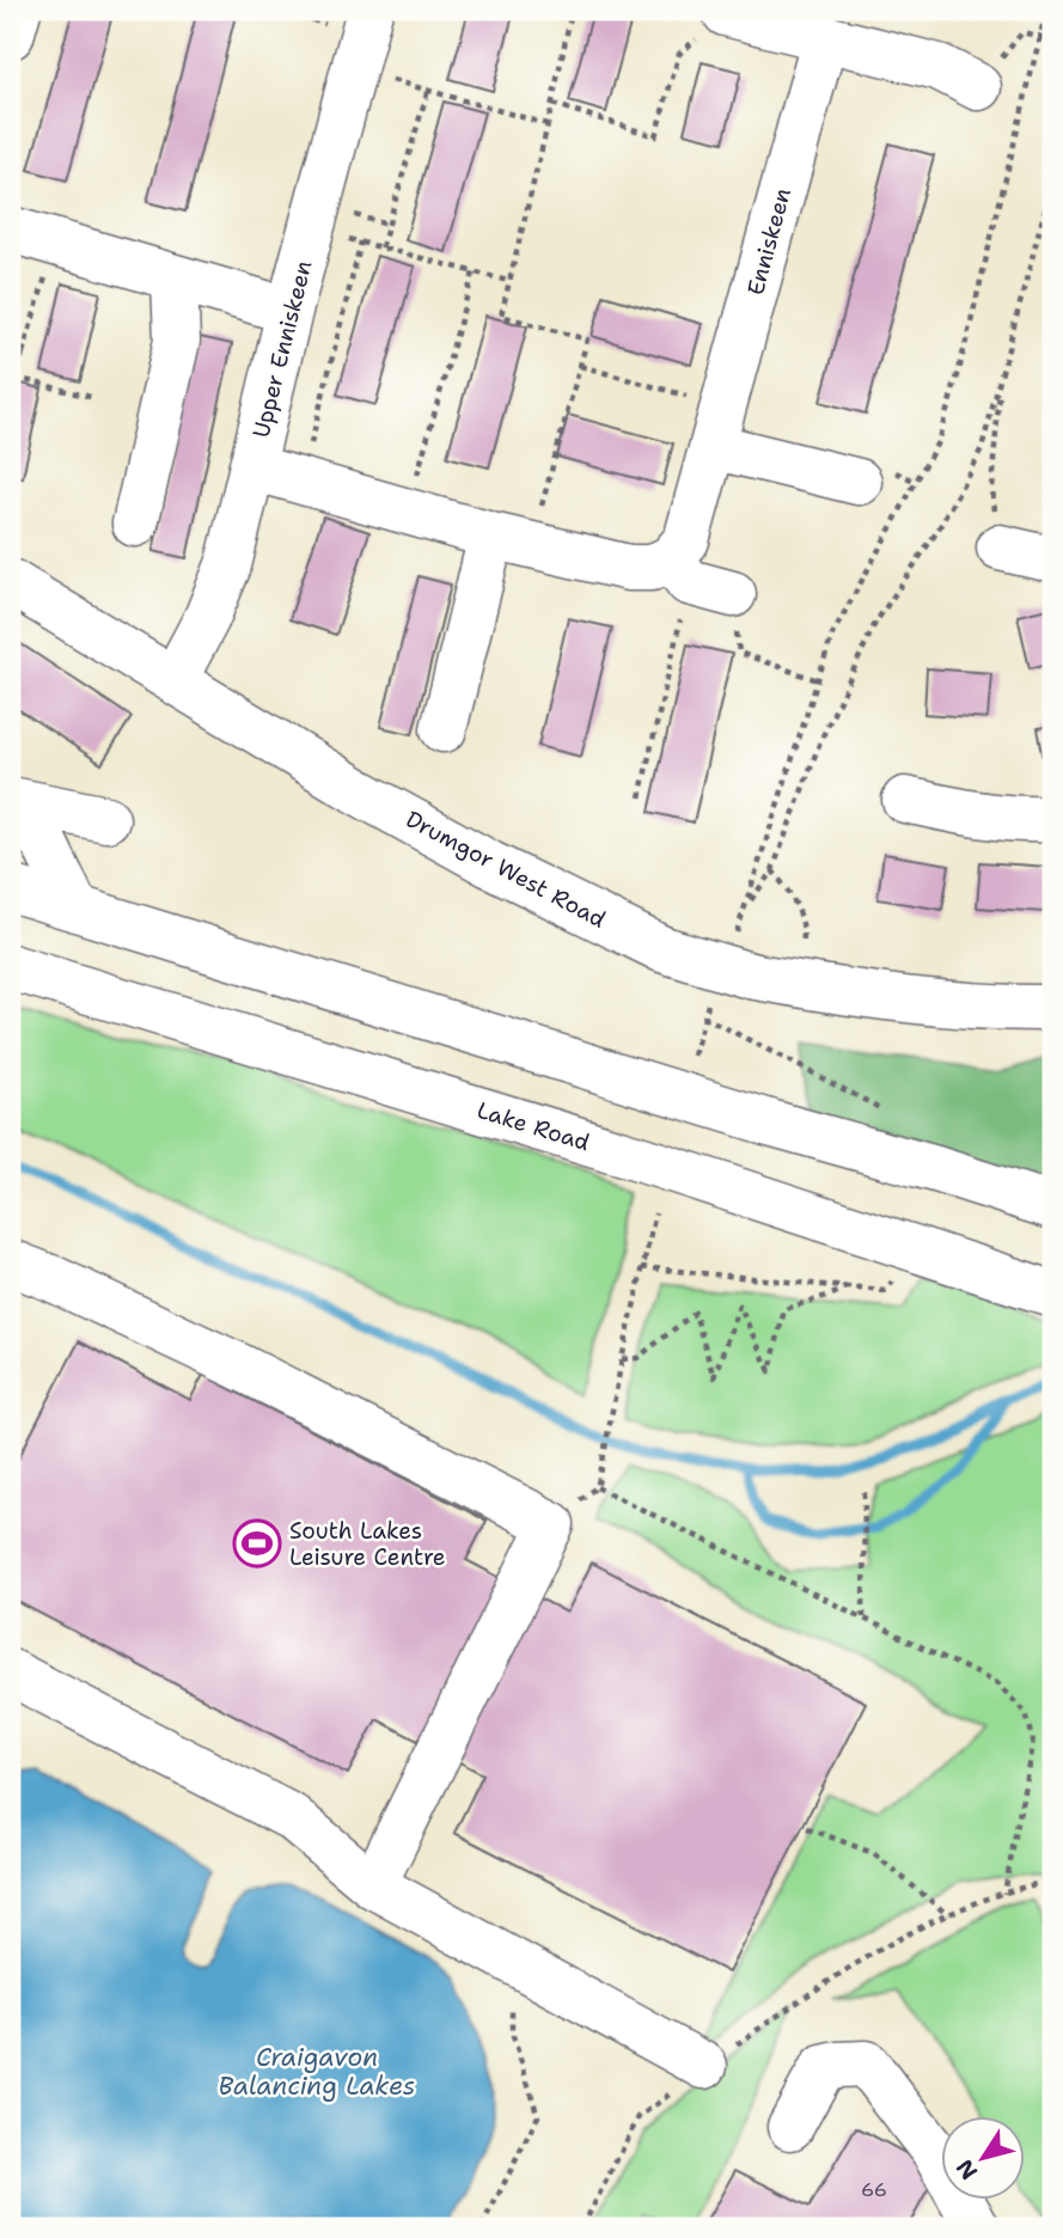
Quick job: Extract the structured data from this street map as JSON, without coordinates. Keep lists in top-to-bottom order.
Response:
{
  "streets": {
    "main road": [
      "Enniskeen",
      "Upper Enniskeen",
      "Drumgor West Road",
      "Lake Road"
    ]
  },
  "crossings": [
    ["Upper Enniskeen", "Drumgor West Road"]
  ],
  "water": ["Craigavon Balancing Lakes"],
  "places": {
    "sports": ["South Lakes Leisure Centre"]
  },
  "house_numbers": ["66"],
  "north": "bottom left"
}
